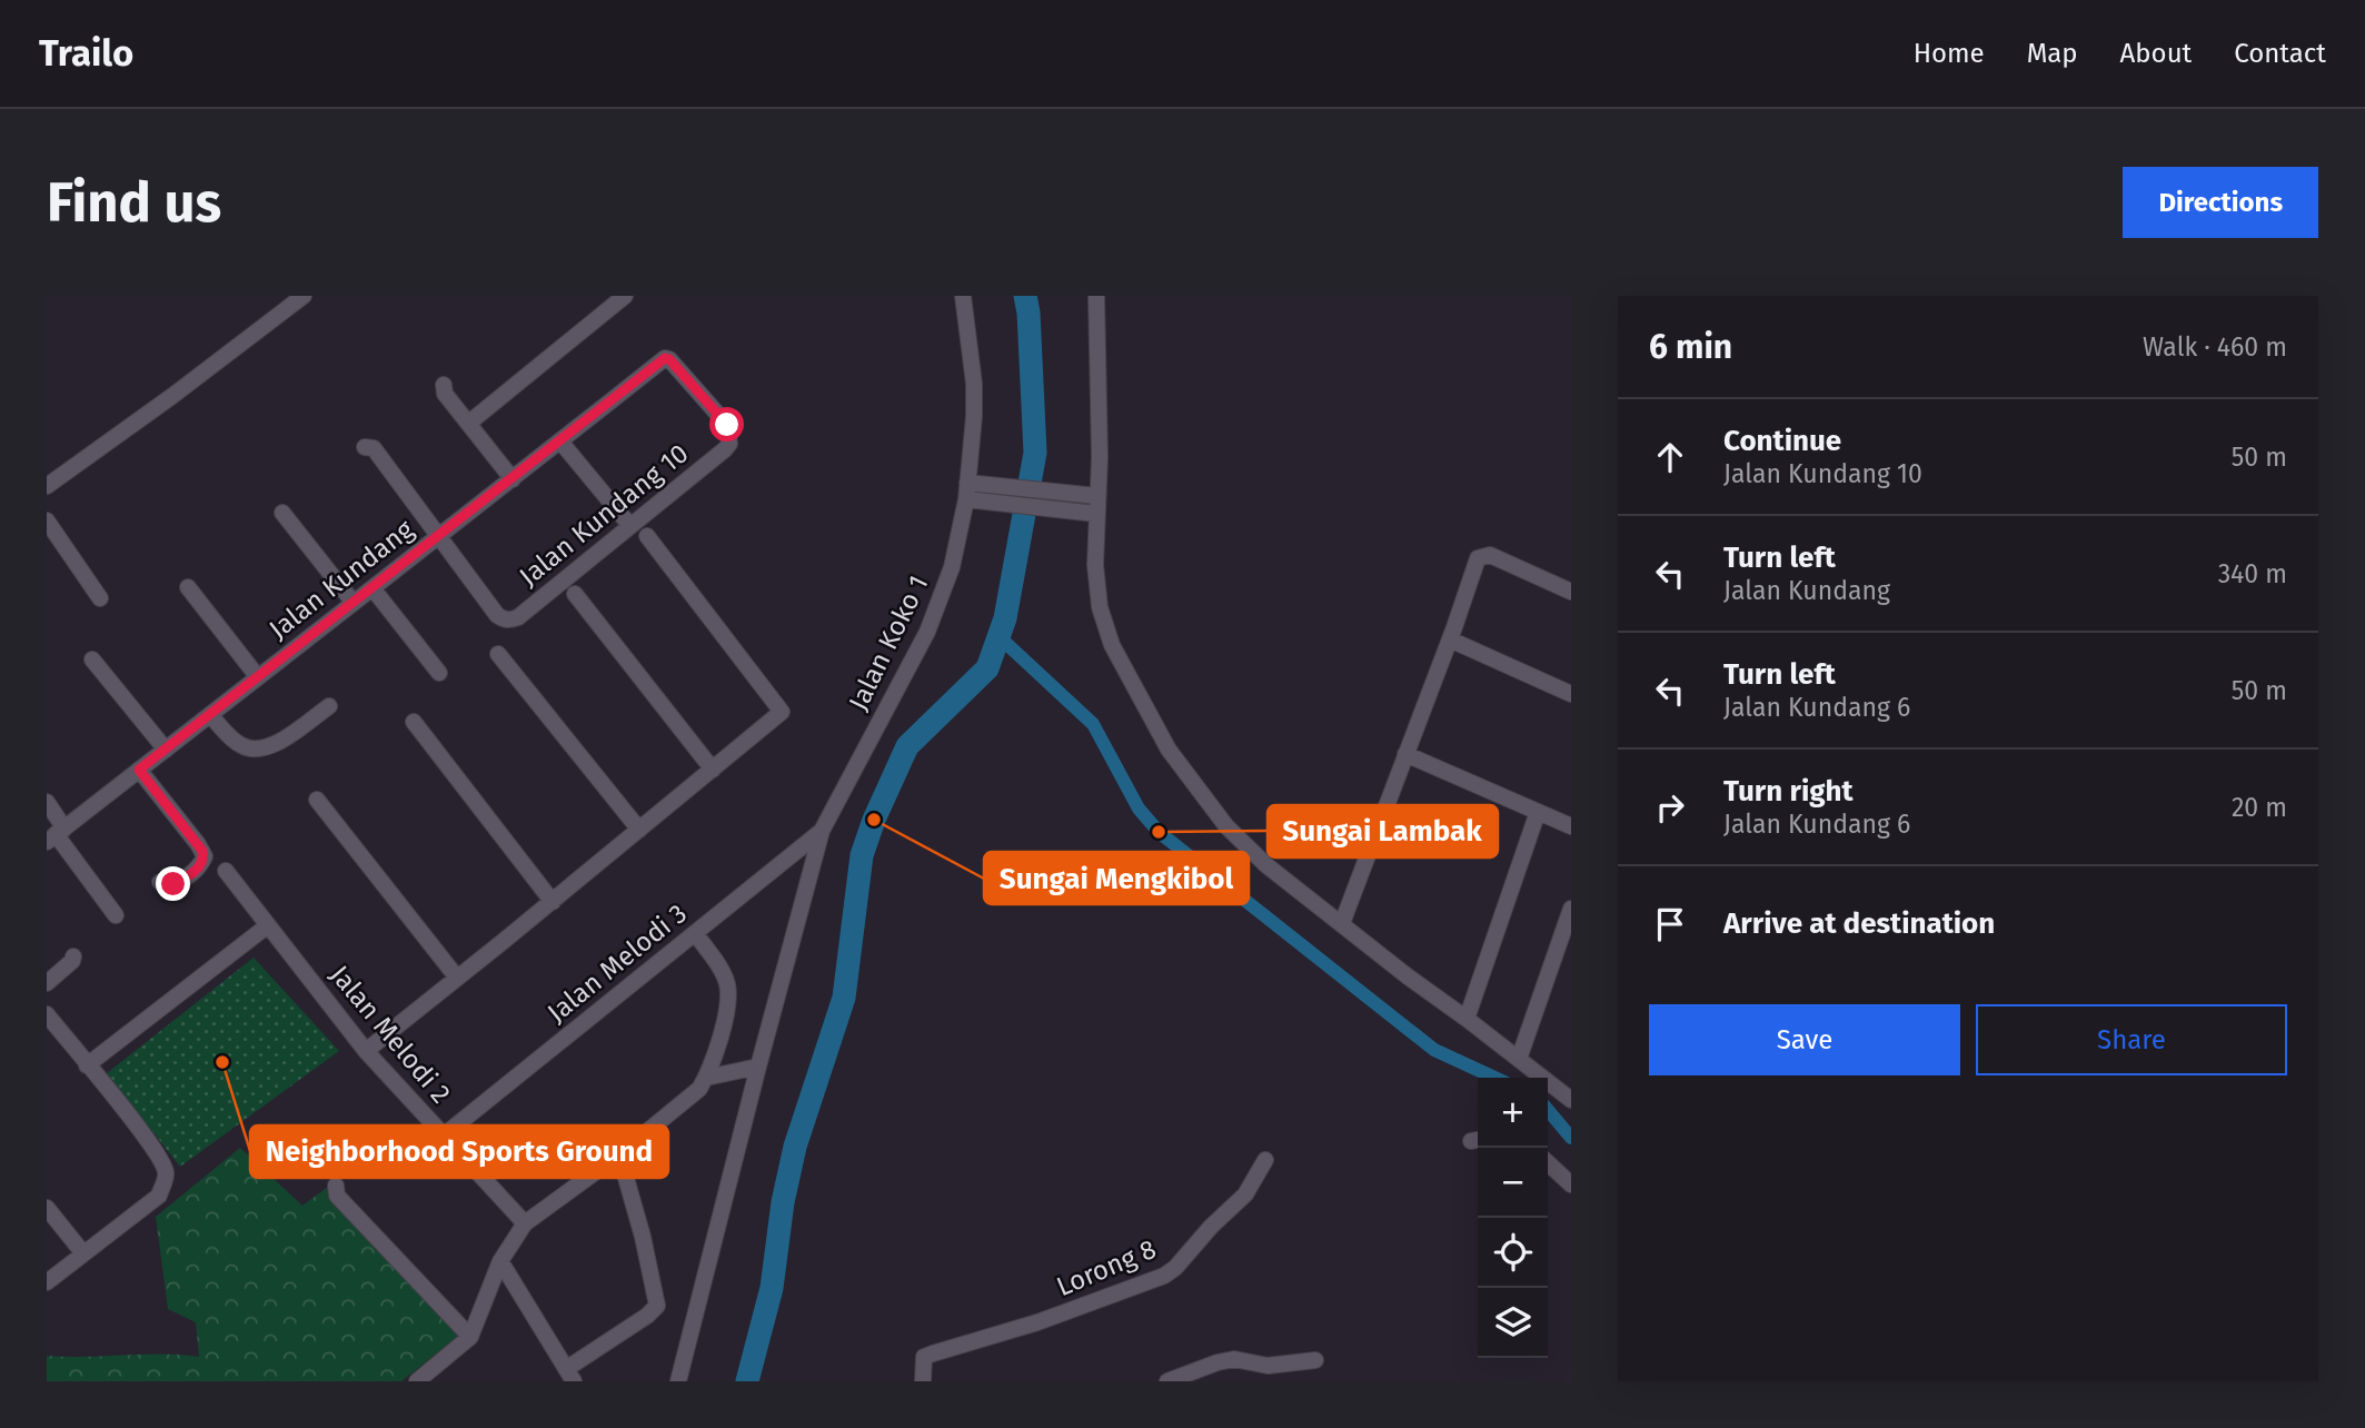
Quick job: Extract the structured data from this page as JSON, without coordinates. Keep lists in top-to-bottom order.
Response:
{
  "streets": {
    "street": [
      "Jalan Kundang 10",
      "Jalan Kundang",
      "Jalan Koko 1",
      "Jalan Melodi 3",
      "Jalan Melodi 2",
      "Lorong 8"
    ]
  },
  "crossings": [
    ["Jalan Kundang 10", "Jalan Kundang"],
    ["Jalan Koko 1", "Jalan Melodi 3"],
    ["Jalan Melodi 3", "Jalan Melodi 2"]
  ],
  "places": ["Sungai Mengkibol", "Sungai Lambak", "Neighborhood Sports Ground"],
  "page": {
    "header": "Trailo",
    "nav": [
      "Home",
      "Map",
      "About",
      "Contact"
    ],
    "buttons": [
      "Directions",
      ["Save", "Share"]
    ],
    "title": "Find us",
    "heading": ["6 min", "Walk · 460 m"],
    "list": [
      ["Continue", "Jalan Kundang 10", "50 m"],
      ["Turn left", "Jalan Kundang", "340 m"],
      ["Turn left", "Jalan Kundang 6", "50 m"],
      ["Turn right", "Jalan Kundang 6", "20 m"],
      "Arrive at destination"
    ],
    "map_buttons": ["+", "−"]
  }
}
